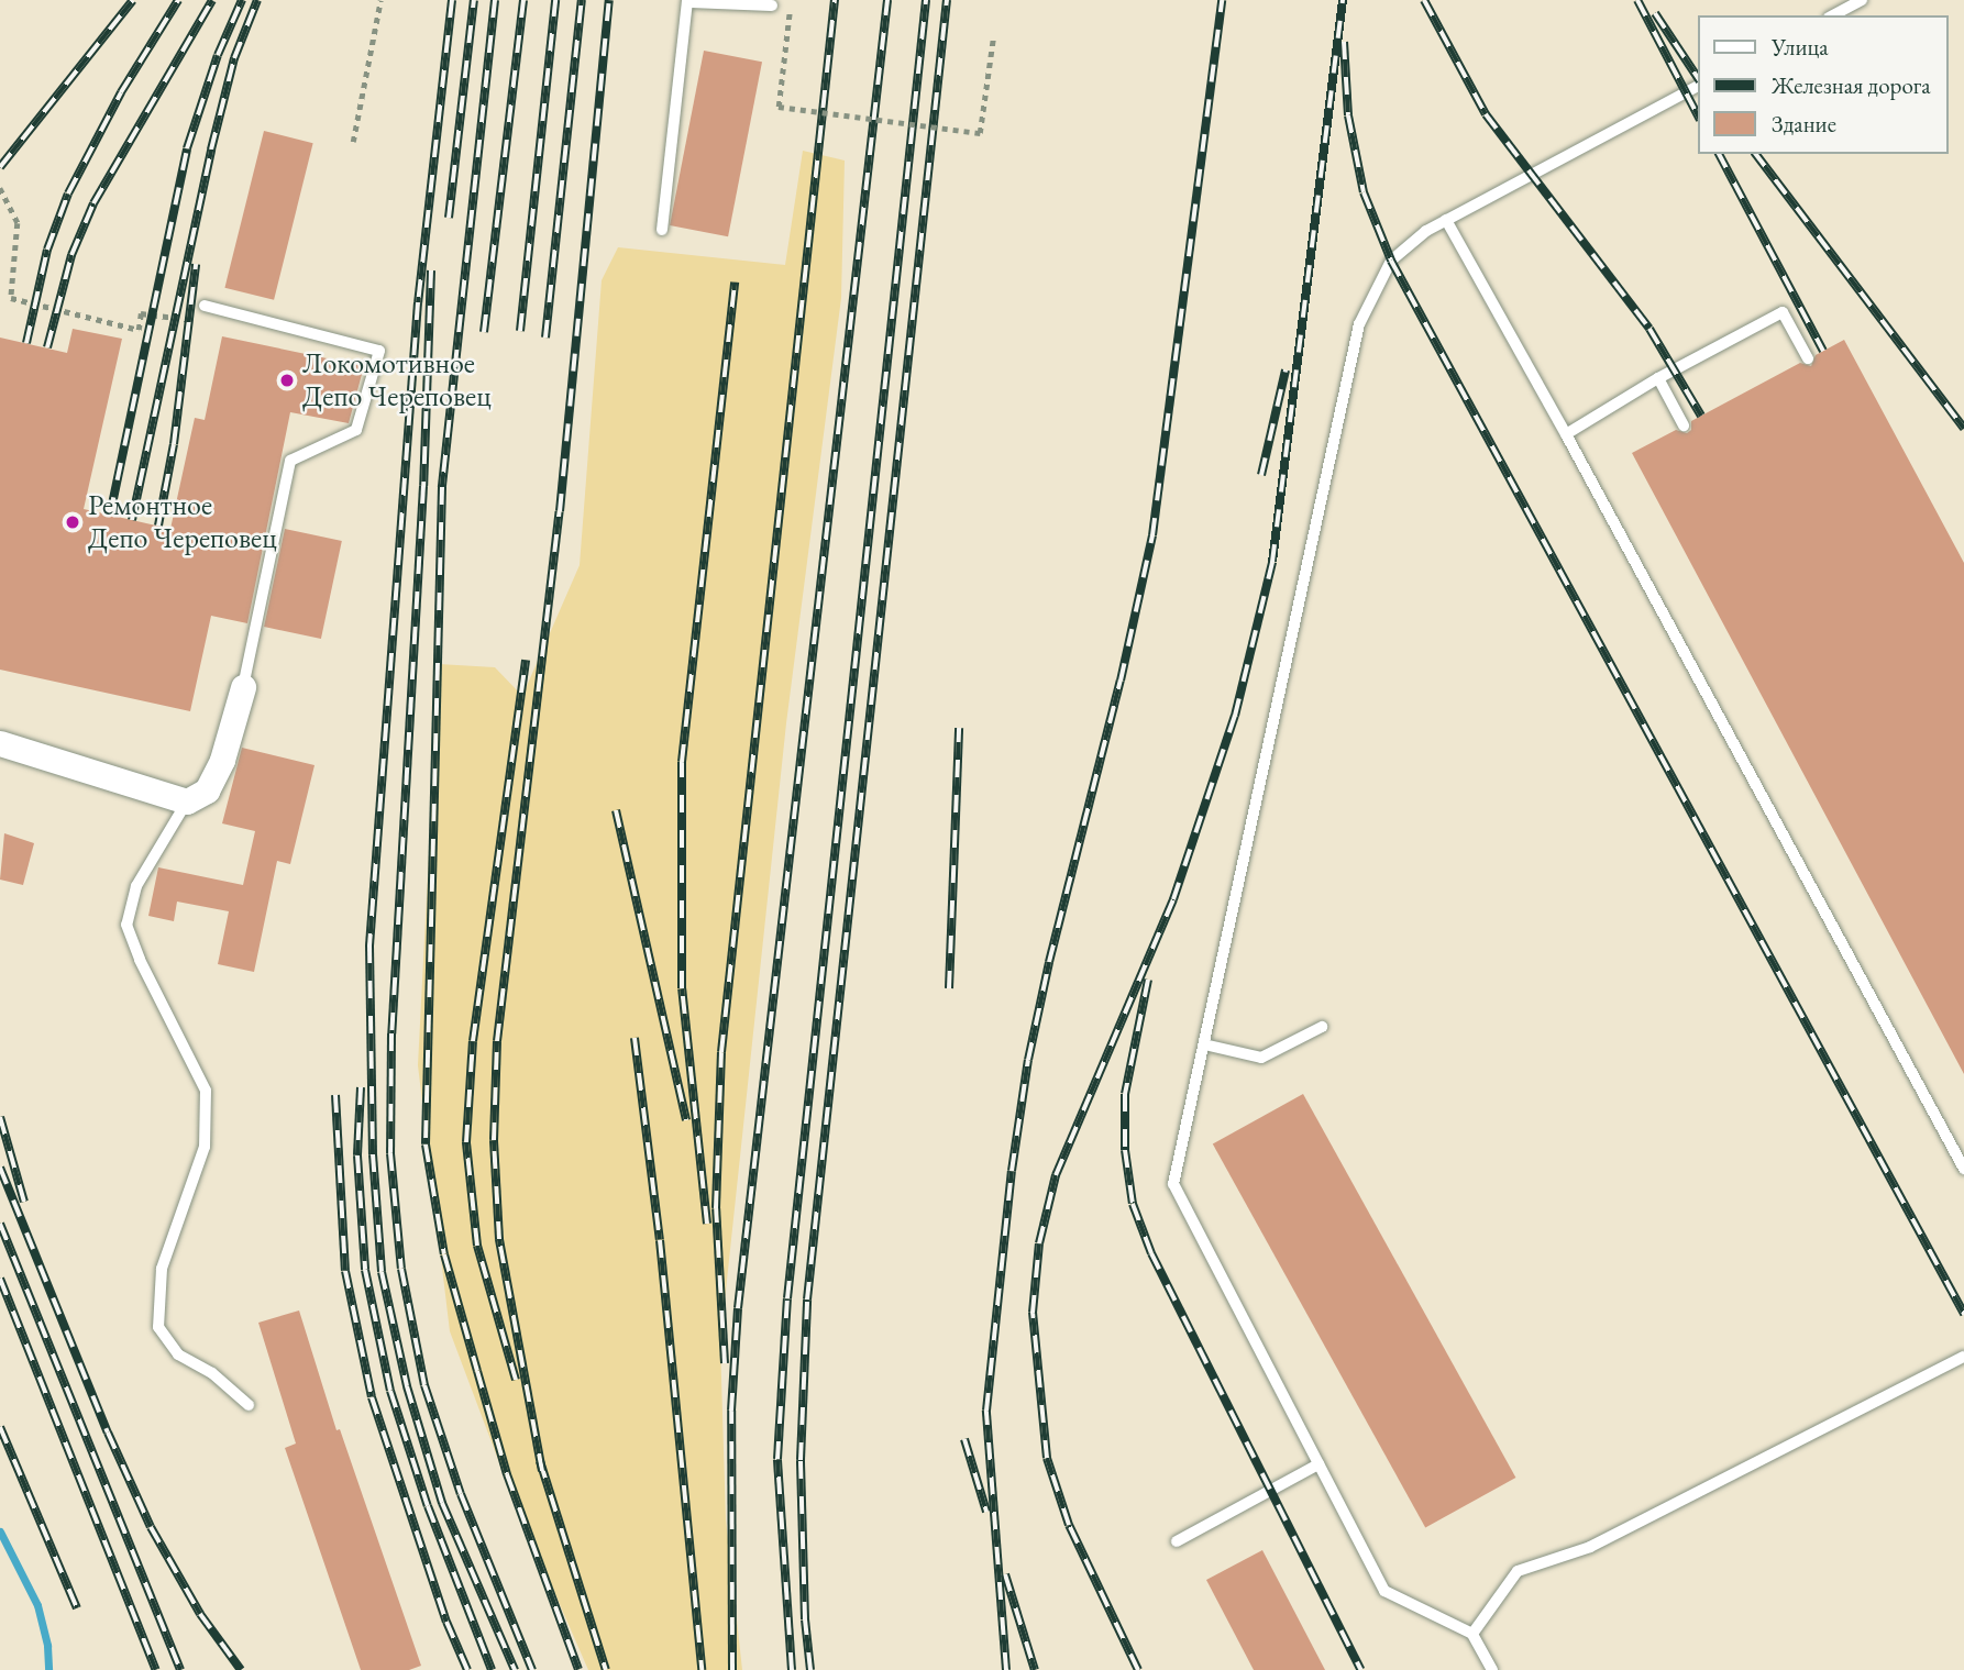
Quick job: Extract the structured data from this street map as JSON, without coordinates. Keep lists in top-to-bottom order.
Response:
{
  "places": ["Локомотивное Депо Череповец", "Ремонтное Депо Череповец"],
  "legend": ["Улица", "Железная дорога", "Здание"]
}
